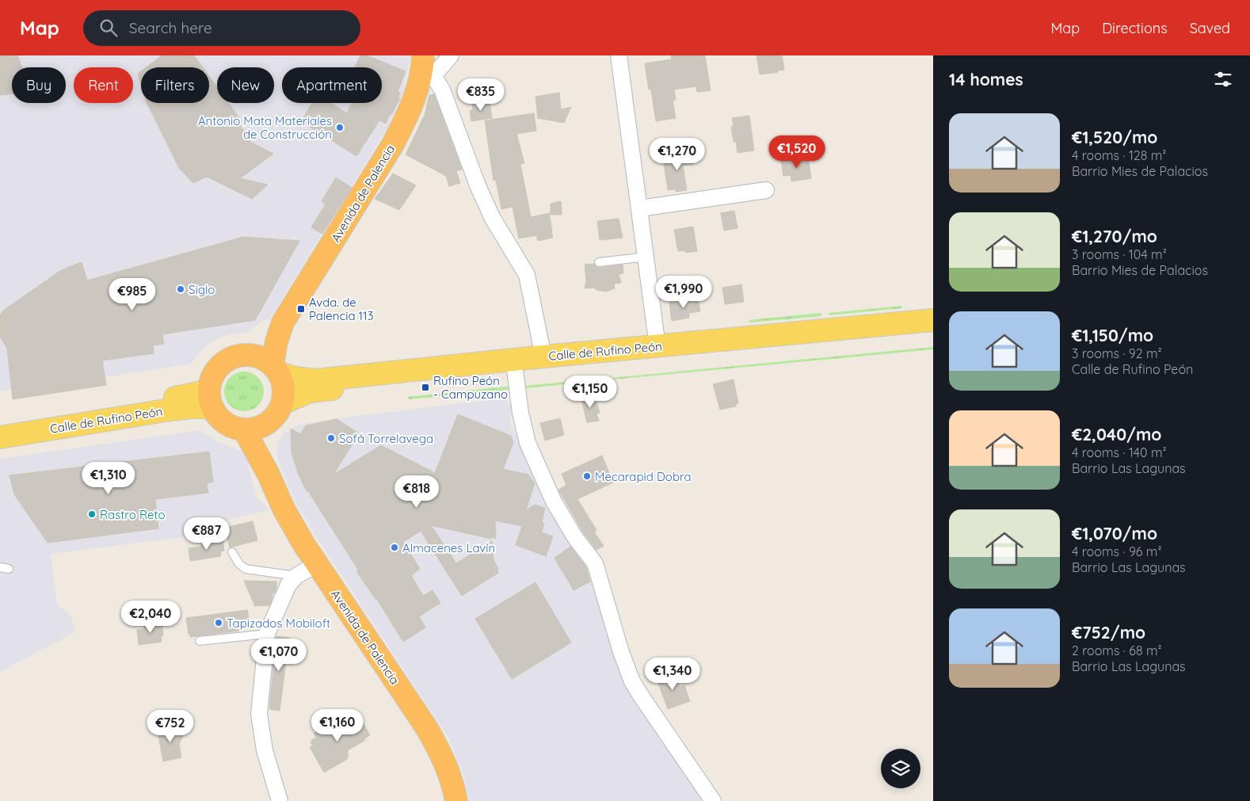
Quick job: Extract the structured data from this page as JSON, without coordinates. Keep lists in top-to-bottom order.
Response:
{
  "streets": {
    "highway": ["Avenida de Palencia"],
    "main road": ["Calle de Rufino Peón"]
  },
  "crossings": [
    ["Avenida de Palencia", "Calle de Rufino Peón"]
  ],
  "places": {
    "other": [
      "Antonio Mata Materiales de Construcción",
      "Siglo",
      "Sofá Torrelavega",
      "Mecarapid Dobra",
      "Rastro Reto",
      "Almacenes Lavín",
      "Tapizados Mobiloft"
    ],
    "transit": ["Avda. de Palencia 113", "Rufino Peón - Campuzano"]
  },
  "page": {
    "header": "Map",
    "search": "Search here",
    "nav": ["Map", "Directions", "Saved"],
    "heading": "14 homes",
    "chip": [
      "Buy",
      "Rent",
      "Filters",
      "New",
      "Apartment"
    ],
    "price": [
      "€835",
      "€1,520",
      "€1,270",
      "€1,990",
      "€985",
      "€1,150",
      "€1,310",
      "€818",
      "€887",
      "€2,040",
      "€1,070",
      "€1,340",
      "€1,160",
      "€752"
    ],
    "list": [
      {
        "name": "€1,520/mo",
        "note": "4 rooms · 128 m² · Barrio Mies de Palacios"
      },
      {
        "name": "€1,270/mo",
        "note": "3 rooms · 104 m² · Barrio Mies de Palacios"
      },
      {
        "name": "€1,150/mo",
        "note": "3 rooms · 92 m² · Calle de Rufino Peón"
      },
      {
        "name": "€2,040/mo",
        "note": "4 rooms · 140 m² · Barrio Las Lagunas"
      },
      {
        "name": "€1,070/mo",
        "note": "4 rooms · 96 m² · Barrio Las Lagunas"
      },
      {
        "name": "€752/mo",
        "note": "2 rooms · 68 m² · Barrio Las Lagunas"
      }
    ]
  }
}
